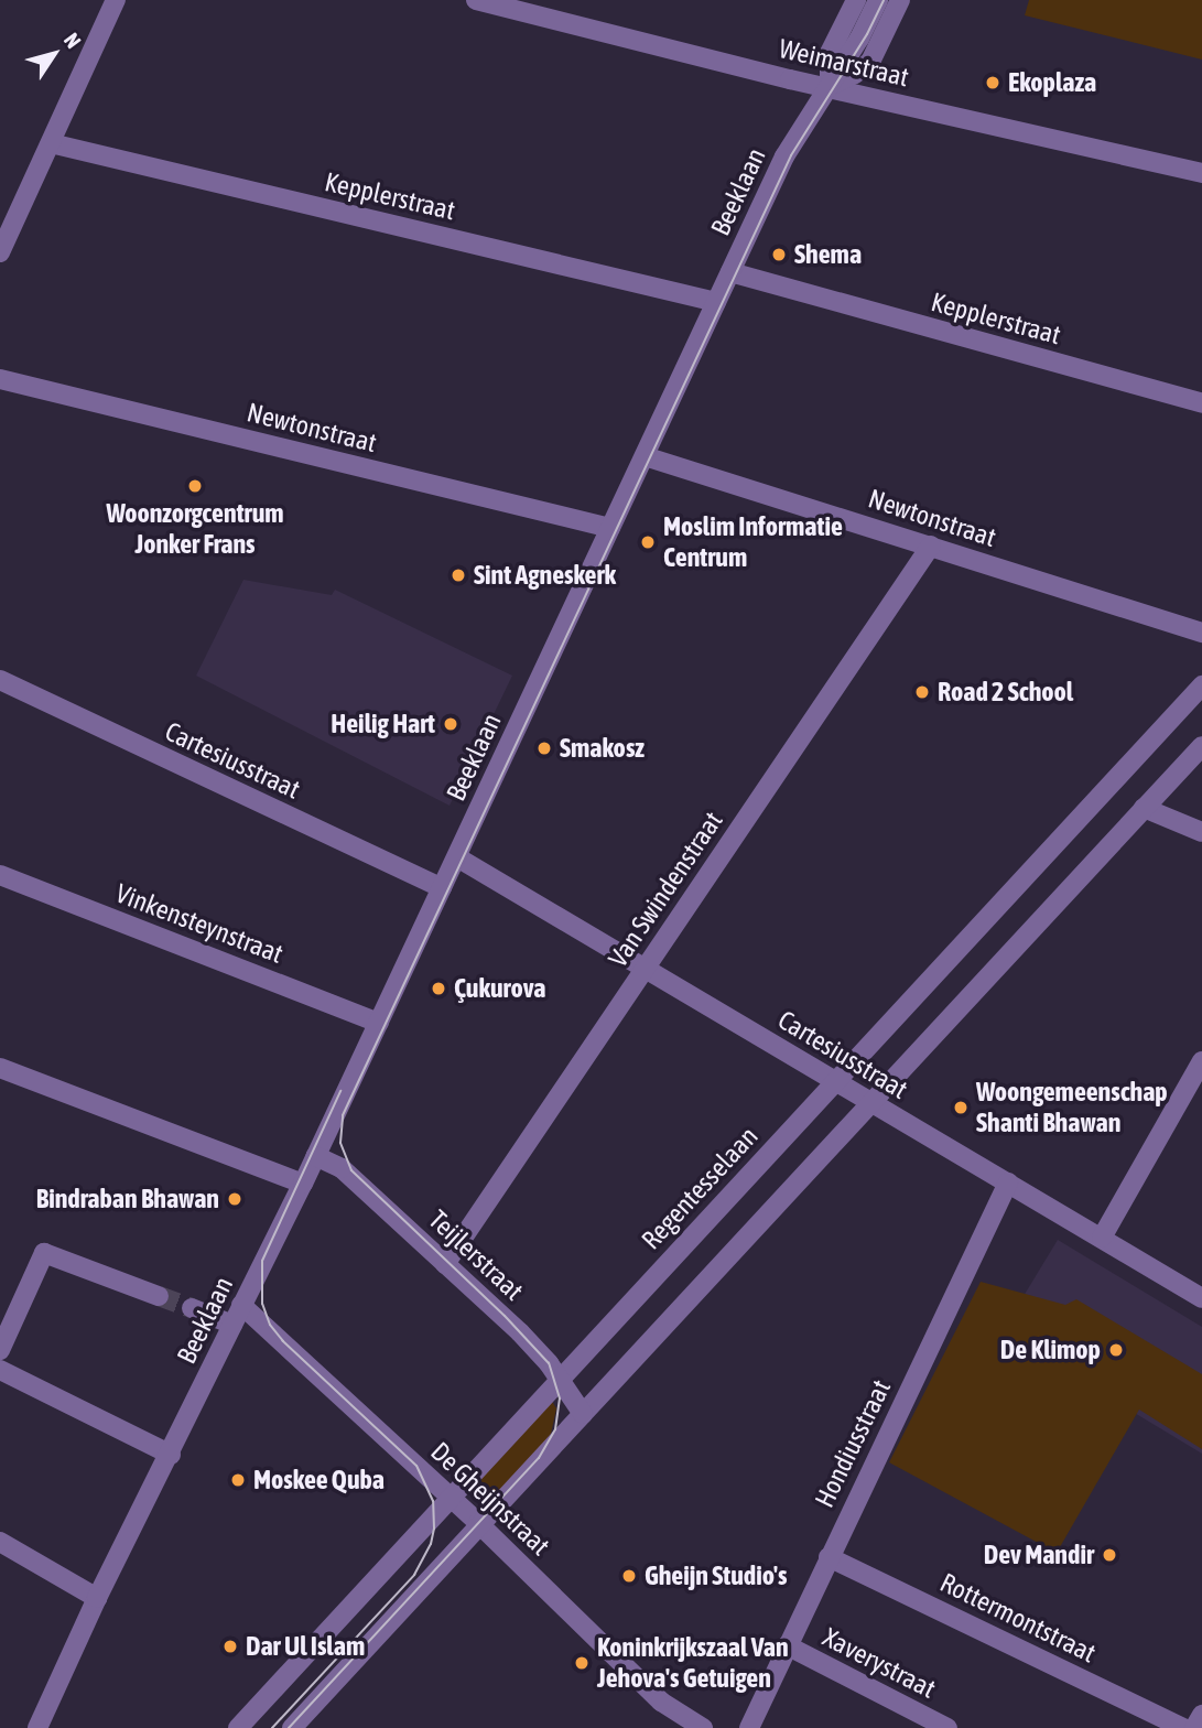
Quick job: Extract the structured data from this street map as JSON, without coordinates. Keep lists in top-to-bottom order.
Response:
{
  "streets": {
    "street": [
      "Weimarstraat",
      "Beeklaan",
      "Kepplerstraat",
      "Newtonstraat",
      "Cartesiusstraat",
      "Van Swindenstraat",
      "Vinkensteynstraat",
      "Regentesselaan",
      "Teijlerstraat",
      "Hondiusstraat",
      "De Gheijnstraat",
      "Rottermontstraat",
      "Xaverystraat"
    ]
  },
  "crossings": [
    ["Weimarstraat", "Beeklaan"],
    ["Beeklaan", "Kepplerstraat"],
    ["Beeklaan", "Newtonstraat"],
    ["Beeklaan", "Cartesiusstraat"],
    ["Beeklaan", "Vinkensteynstraat"],
    ["Beeklaan", "Teijlerstraat"],
    ["Beeklaan", "De Gheijnstraat"],
    ["Newtonstraat", "Van Swindenstraat"],
    ["Cartesiusstraat", "Van Swindenstraat"],
    ["Cartesiusstraat", "Regentesselaan"],
    ["Cartesiusstraat", "Hondiusstraat"],
    ["Van Swindenstraat", "Teijlerstraat"],
    ["Regentesselaan", "Teijlerstraat"],
    ["Regentesselaan", "De Gheijnstraat"],
    ["Hondiusstraat", "Rottermontstraat"],
    ["Hondiusstraat", "Xaverystraat"]
  ],
  "places": [
    "Ekoplaza",
    "Shema",
    "Woonzorgcentrum Jonker Frans",
    "Moslim Informatie Centrum",
    "Sint Agneskerk",
    "Road 2 School",
    "Heilig Hart",
    "Smakosz",
    "Çukurova",
    "Woongemeenschap Shanti Bhawan",
    "Bindraban Bhawan",
    "De Klimop",
    "Moskee Quba",
    "Dev Mandir",
    "Gheijn Studio's",
    "Dar Ul Islam",
    "Koninkrijkszaal Van Jehova's Getuigen"
  ],
  "north": "top right"
}
